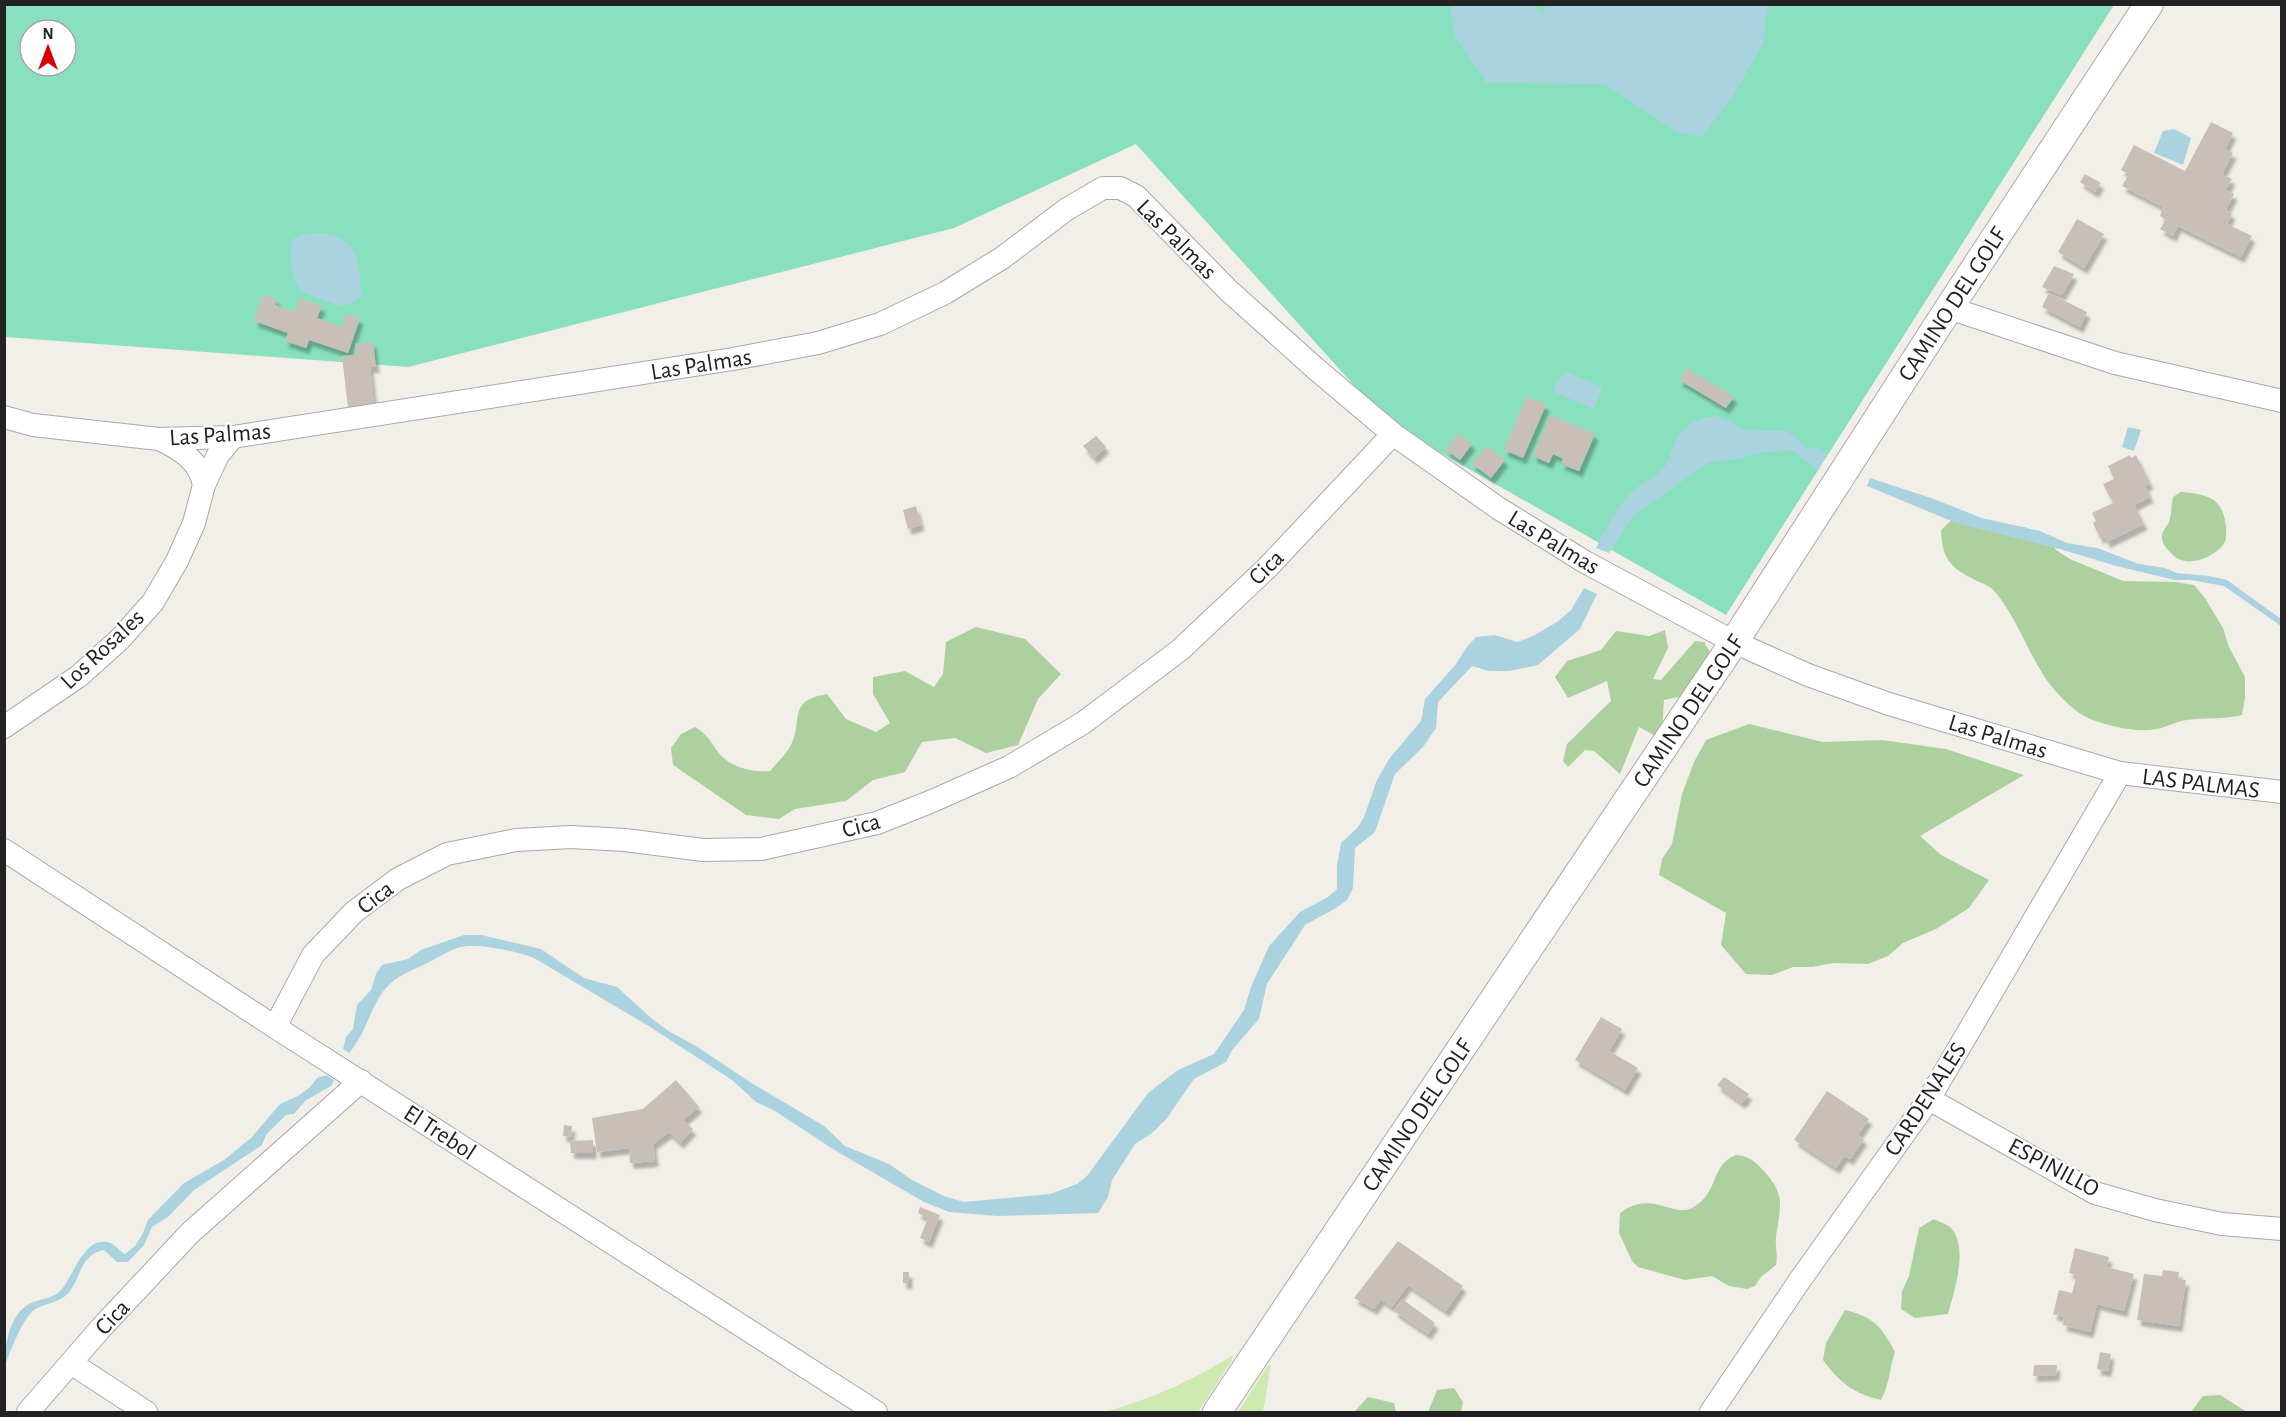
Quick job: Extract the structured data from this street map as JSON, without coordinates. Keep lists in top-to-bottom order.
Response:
{
  "streets": {
    "street": [
      "Las Palmas",
      "CAMINO DEL GOLF",
      "Cica",
      "Los Rosales",
      "LAS PALMAS",
      "CARDENALES",
      "El Trebol",
      "ESPINILLO"
    ]
  },
  "crossings": [
    ["Las Palmas", "CAMINO DEL GOLF"],
    ["Las Palmas", "Cica"],
    ["Las Palmas", "Los Rosales"],
    ["Las Palmas", "LAS PALMAS"],
    ["Las Palmas", "CARDENALES"],
    ["Cica", "El Trebol"],
    ["LAS PALMAS", "CARDENALES"],
    ["CARDENALES", "ESPINILLO"]
  ],
  "north": "top"
}
